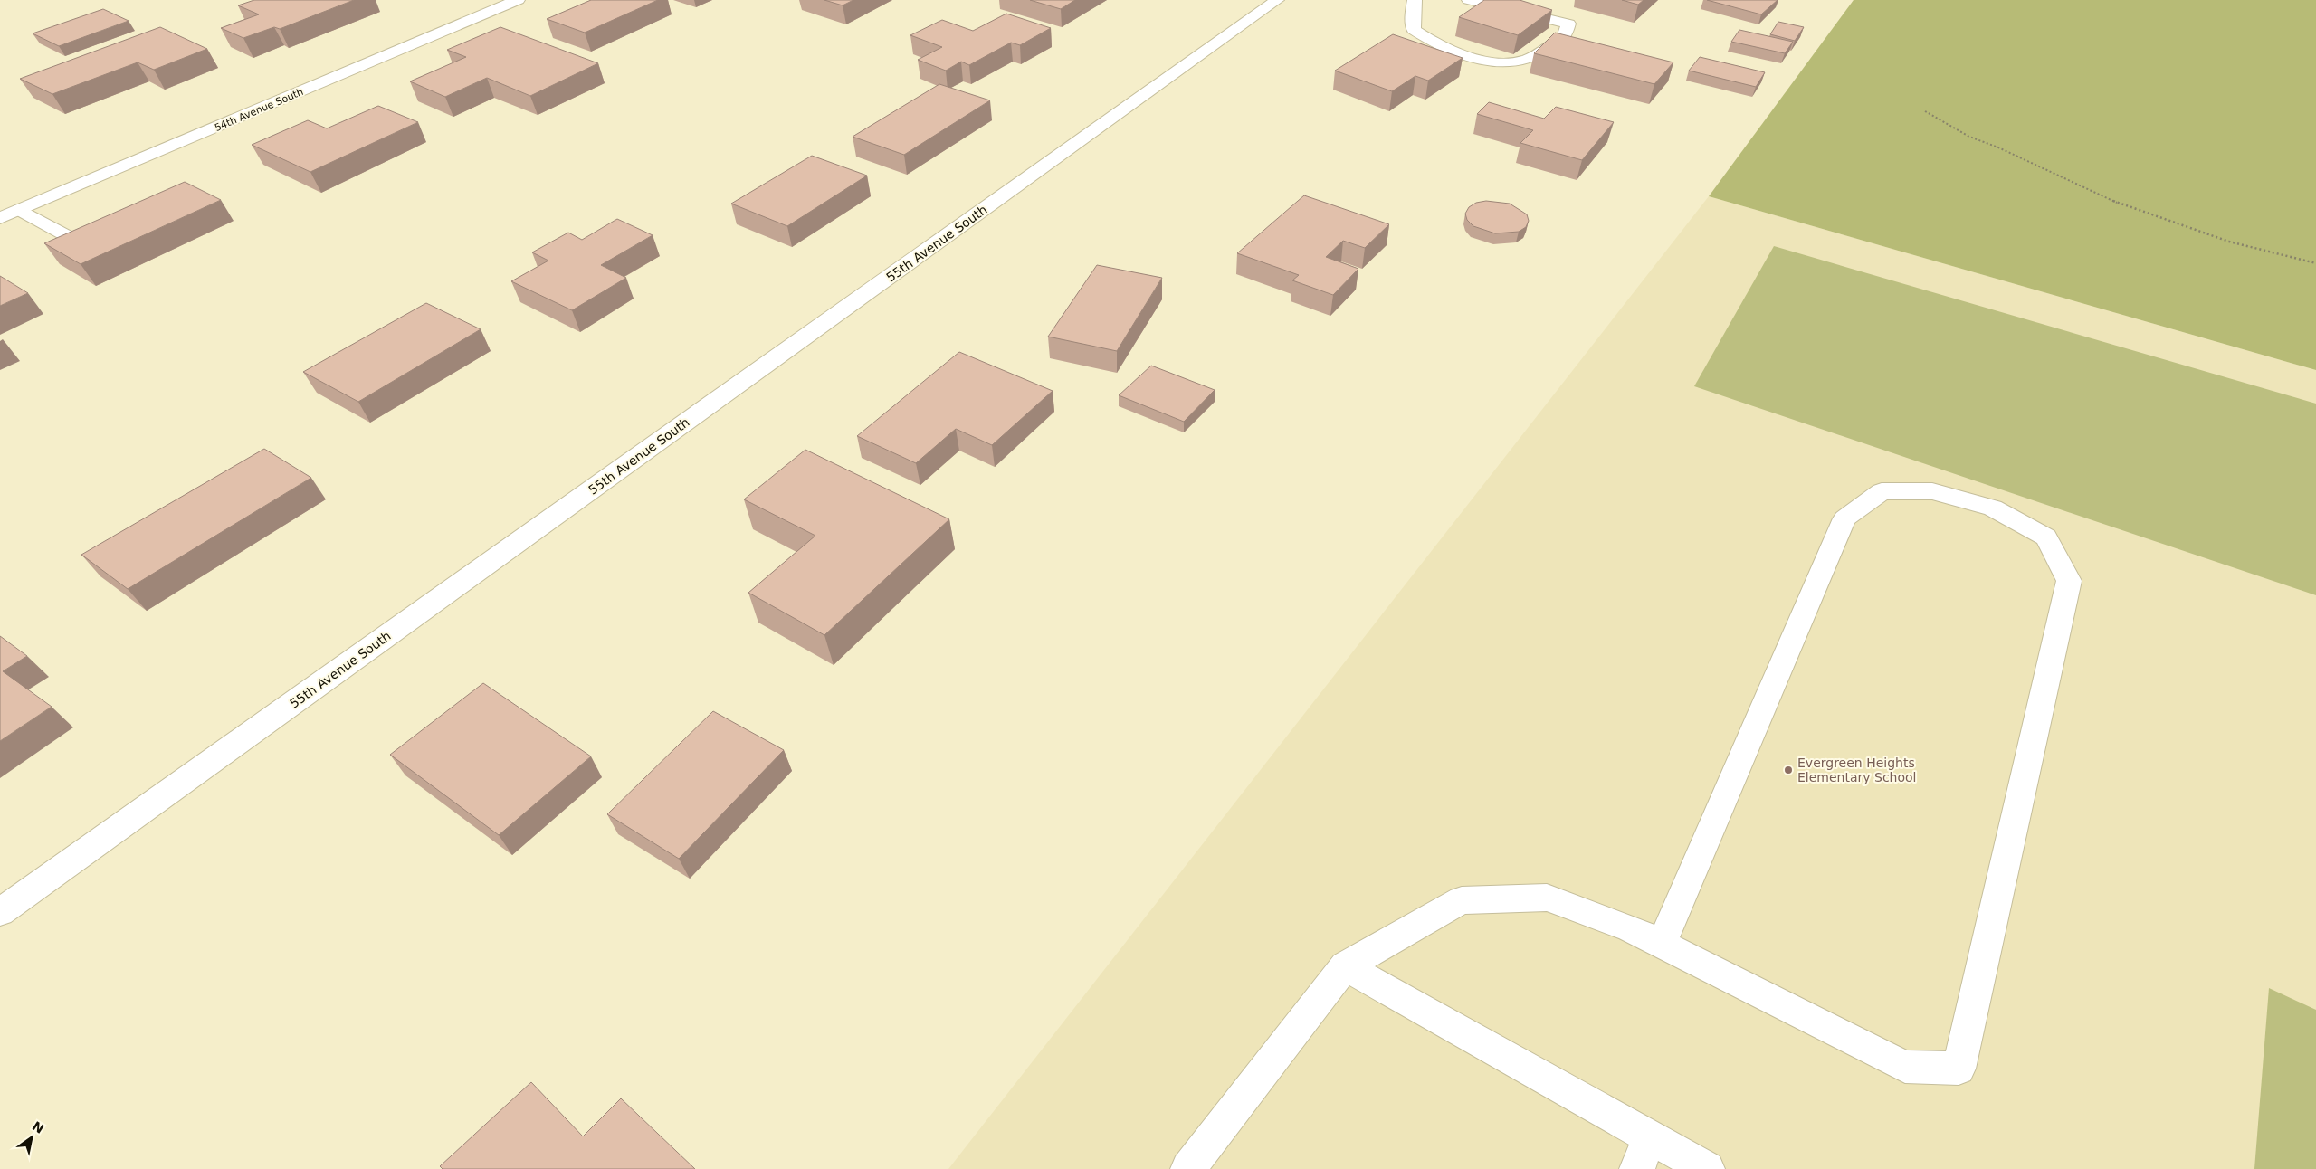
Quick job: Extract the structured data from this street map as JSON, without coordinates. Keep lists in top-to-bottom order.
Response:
{
  "streets": {
    "street": ["54th Avenue South", "55th Avenue South"]
  },
  "places": ["Evergreen Heights Elementary School"],
  "north": "top right"
}
